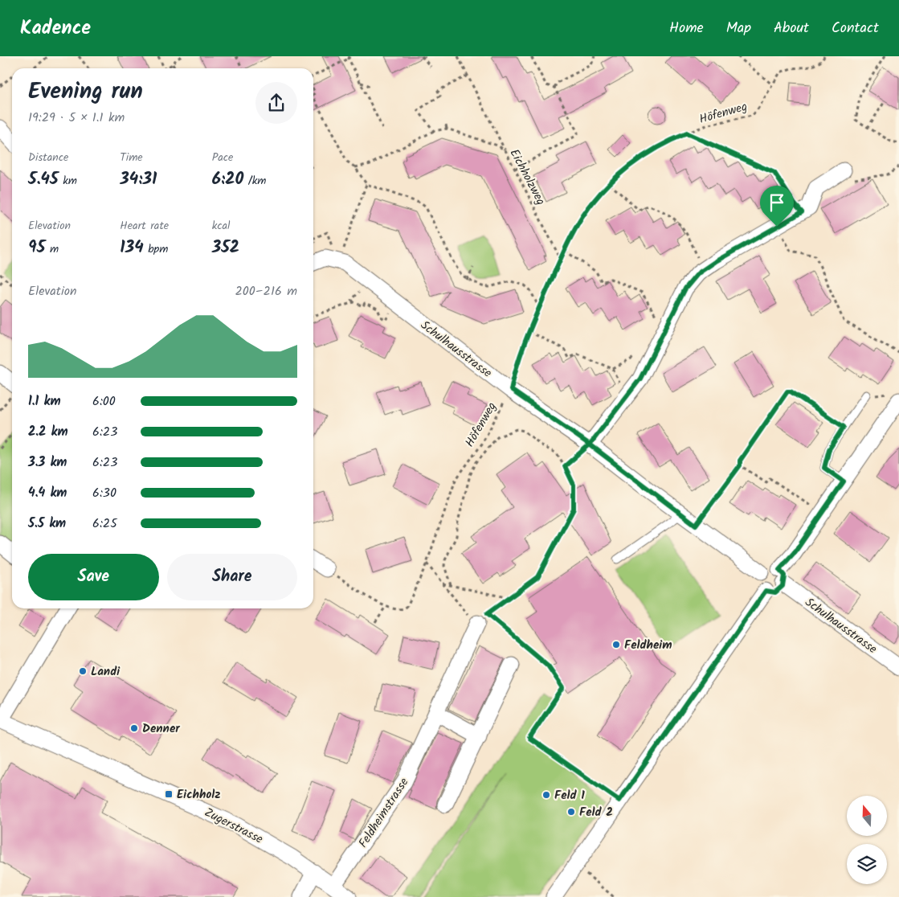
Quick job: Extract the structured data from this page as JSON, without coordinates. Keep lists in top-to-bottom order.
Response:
{
  "streets": {
    "street": ["Schulhausstrasse", "Feldheimstrasse", "Zugerstrasse"],
    "path": ["Höfenweg", "Eichholzweg"]
  },
  "crossings": [
    ["Höfenweg", "Eichholzweg"],
    ["Höfenweg", "Schulhausstrasse"],
    ["Feldheimstrasse", "Zugerstrasse"]
  ],
  "places": {
    "other": [
      "Feldheim",
      "Landi",
      "Denner",
      "Feld 1",
      "Feld 2"
    ],
    "transit": ["Eichholz"]
  },
  "north": "top",
  "page": {
    "header": "Kadence",
    "nav": [
      "Home",
      "Map",
      "About",
      "Contact"
    ],
    "heading": ["Evening run", "19:29 · 5 × 1.1 km"],
    "stats": [
      ["Distance", "5.45 km"],
      ["Time", "34:31"],
      ["Pace", "6:20 /km"],
      ["Elevation", "95 m"],
      ["Heart rate", "134 bpm"],
      ["kcal", "352"]
    ],
    "chart": ["Elevation", "200–216 m"],
    "list": [
      {
        "name": "1.1 km",
        "note": "6:00"
      },
      {
        "name": "2.2 km",
        "note": "6:23"
      },
      {
        "name": "3.3 km",
        "note": "6:23"
      },
      {
        "name": "4.4 km",
        "note": "6:30"
      },
      {
        "name": "5.5 km",
        "note": "6:25"
      }
    ],
    "buttons": ["Save", "Share"]
  }
}
